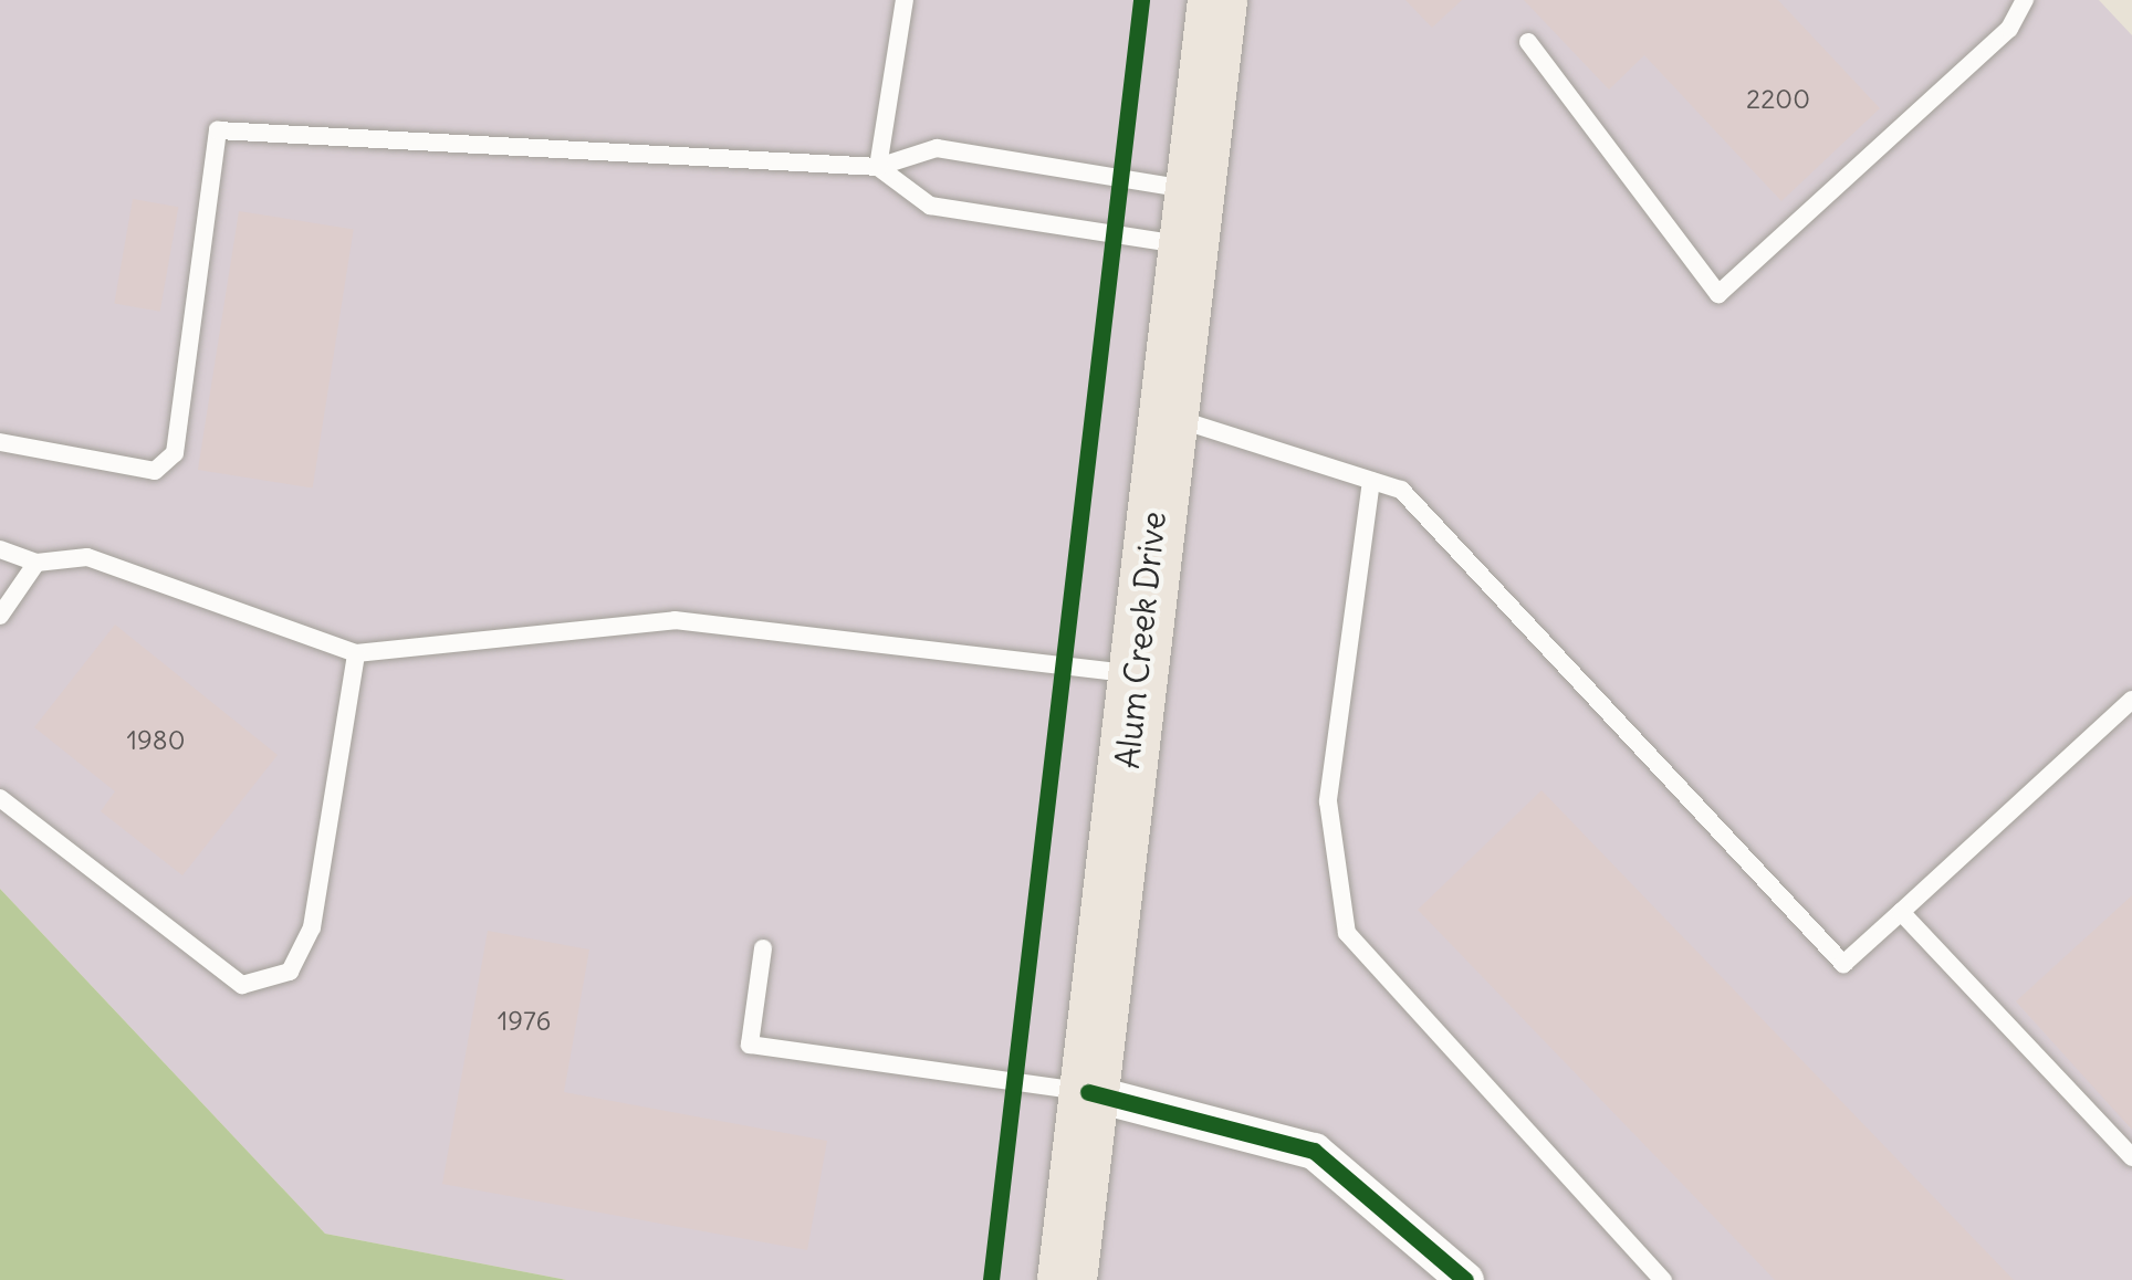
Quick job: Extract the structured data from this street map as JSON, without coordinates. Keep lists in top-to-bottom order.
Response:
{
  "streets": {
    "main road": ["Alum Creek Drive"]
  },
  "house_numbers": ["2200", "1980", "1976"]
}
